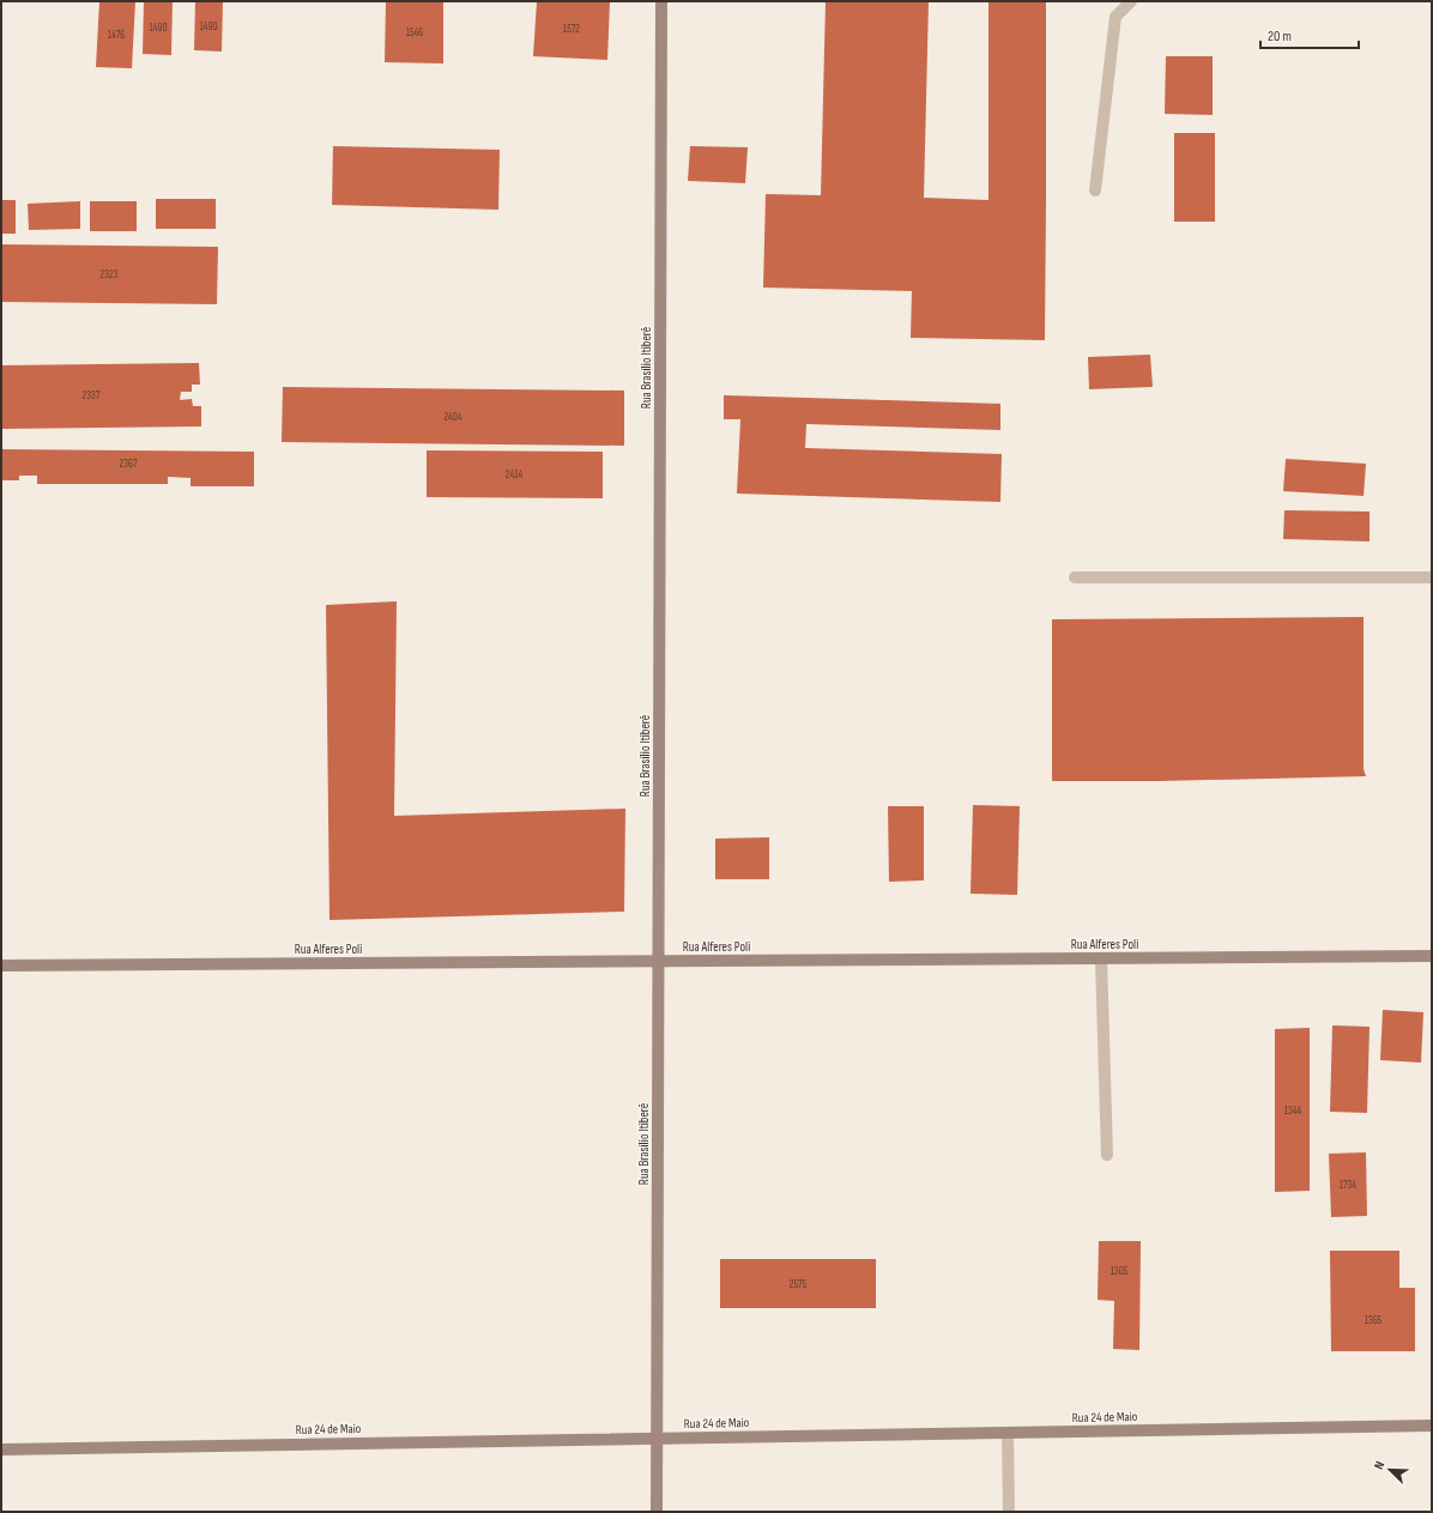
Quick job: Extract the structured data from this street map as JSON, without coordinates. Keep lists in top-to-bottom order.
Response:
{
  "streets": {
    "street": ["Rua Brasílio Itiberê", "Rua Alferes Poli", "Rua 24 de Maio"]
  },
  "crossings": [
    ["Rua Brasílio Itiberê", "Rua Alferes Poli"],
    ["Rua Brasílio Itiberê", "Rua 24 de Maio"]
  ],
  "house_numbers": [
    "1490",
    "1490",
    "1572",
    "1546",
    "1476",
    "2323",
    "2337",
    "2404",
    "2367",
    "2414",
    "1344",
    "1734",
    "1305",
    "2575",
    "1365"
  ],
  "scale_bar": "20 m",
  "north": "top left"
}
